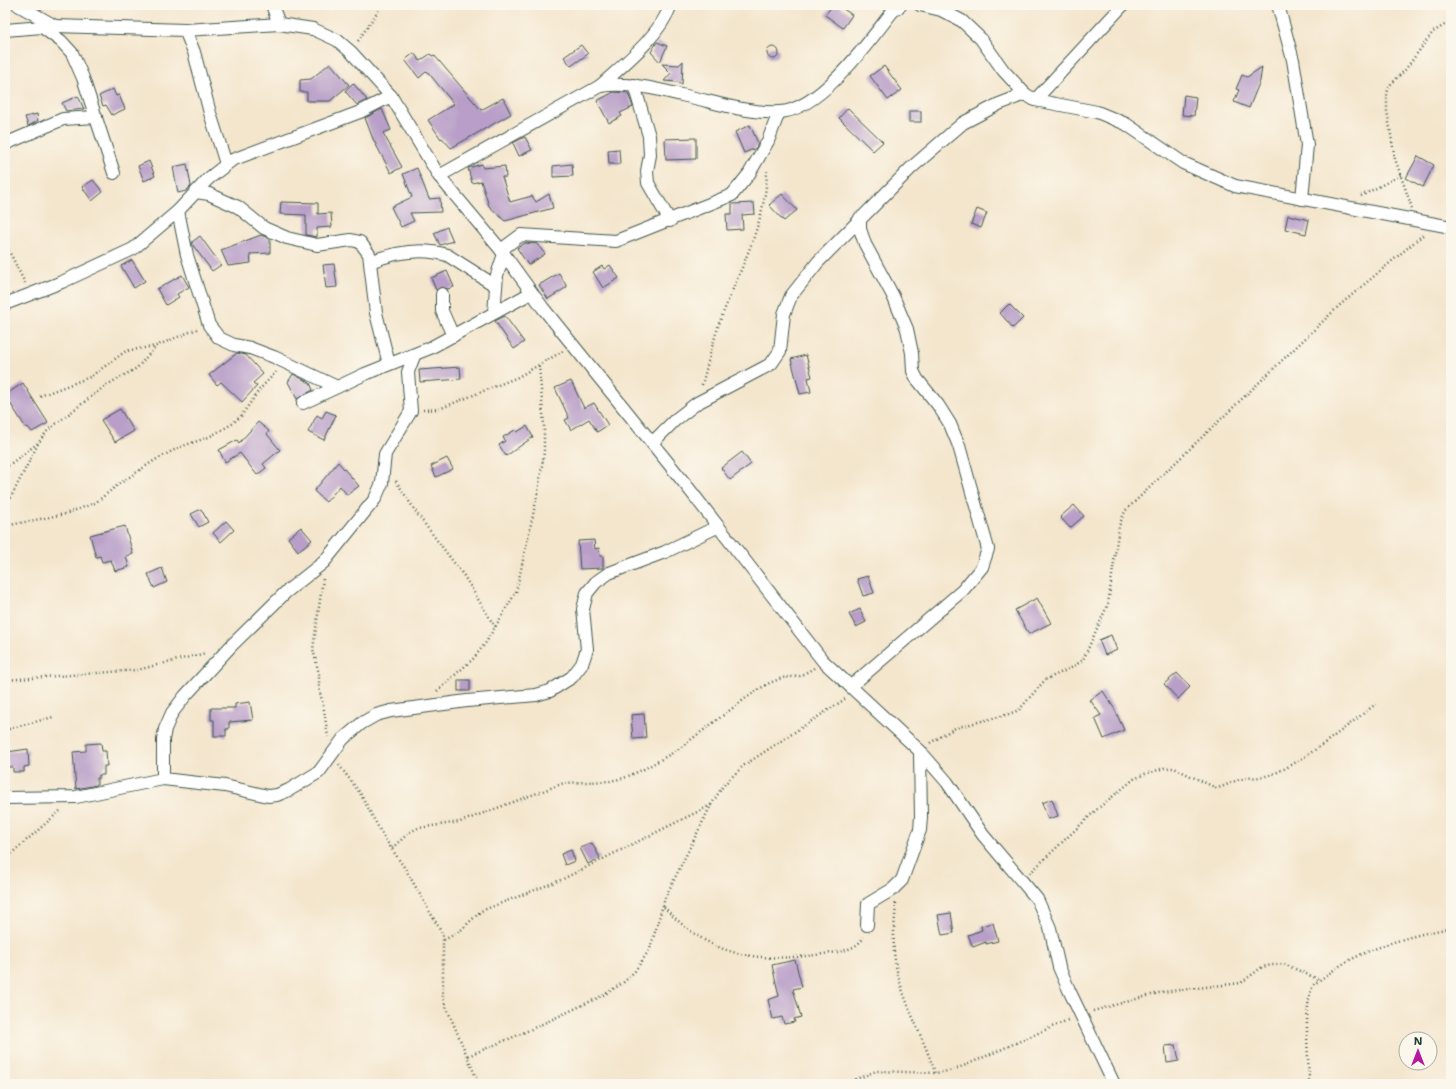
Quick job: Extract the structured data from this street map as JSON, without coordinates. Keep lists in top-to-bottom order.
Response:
{
  "north": "top"
}
